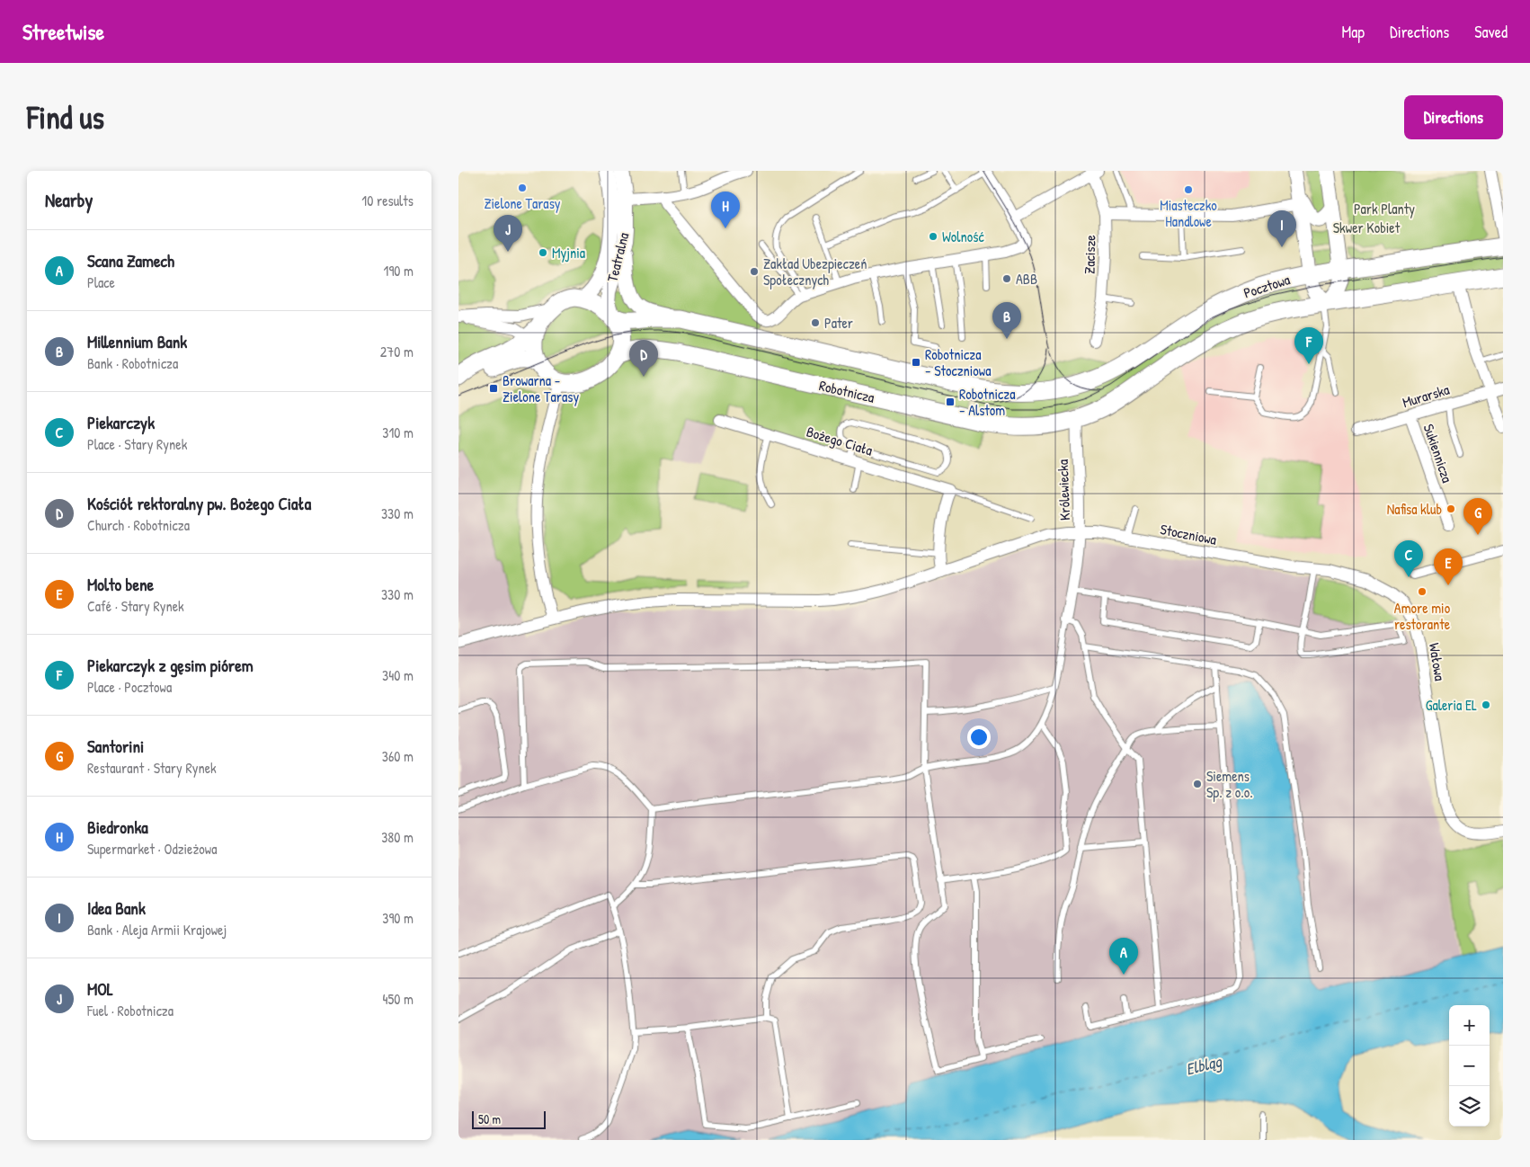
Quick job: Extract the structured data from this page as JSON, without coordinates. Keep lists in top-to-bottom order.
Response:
{
  "streets": {
    "main road": ["Pocztowa", "Robotnicza"],
    "street": [
      "Zacisze",
      "Teatralna",
      "Murarska",
      "Bożego Ciała",
      "Sukiennicza",
      "Królewiecka",
      "Stoczniowa",
      "Wałowa"
    ]
  },
  "crossings": [
    ["Teatralna", "Robotnicza"],
    ["Pocztowa", "Robotnicza"],
    ["Pocztowa", "Królewiecka"],
    ["Robotnicza", "Królewiecka"],
    ["Murarska", "Sukiennicza"],
    ["Królewiecka", "Stoczniowa"],
    ["Stoczniowa", "Wałowa"]
  ],
  "water": ["Elbląg"],
  "parks": ["Park Planty", "Skwer Kobiet"],
  "places": {
    "other": [
      "Zielone Tarasy",
      "Miasteczko Handlowe",
      "Wolność",
      "Myjnia",
      "Zakład Ubezpieczeń Społecznych",
      "ABB",
      "Pater",
      "Nafisa klub",
      "Amore mio restorante",
      "Galeria EL",
      "Siemens Sp. z o.o."
    ],
    "transit": ["Robotnicza - Stoczniowa", "Browarna - Zielone Tarasy", "Robotnicza - Alstom"]
  },
  "scale_bar": "50 m",
  "page": {
    "header": "Streetwise",
    "nav": ["Map", "Directions", "Saved"],
    "buttons": "Directions",
    "title": "Find us",
    "heading": ["Nearby", "10 results"],
    "pins": [
      "H",
      "I",
      "J",
      "B",
      "F",
      "D",
      "G",
      "C",
      "E",
      "A"
    ],
    "list": [
      {
        "mark": "A",
        "name": "Scana Zamech",
        "note": "Place",
        "value": "190 m"
      },
      {
        "mark": "B",
        "name": "Millennium Bank",
        "note": "Bank · Robotnicza",
        "value": "270 m"
      },
      {
        "mark": "C",
        "name": "Piekarczyk",
        "note": "Place · Stary Rynek",
        "value": "310 m"
      },
      {
        "mark": "D",
        "name": "Kościół rektoralny pw. Bożego Ciała",
        "note": "Church · Robotnicza",
        "value": "330 m"
      },
      {
        "mark": "E",
        "name": "Molto bene",
        "note": "Café · Stary Rynek",
        "value": "330 m"
      },
      {
        "mark": "F",
        "name": "Piekarczyk z gęsim piórem",
        "note": "Place · Pocztowa",
        "value": "340 m"
      },
      {
        "mark": "G",
        "name": "Santorini",
        "note": "Restaurant · Stary Rynek",
        "value": "360 m"
      },
      {
        "mark": "H",
        "name": "Biedronka",
        "note": "Supermarket · Odzieżowa",
        "value": "380 m"
      },
      {
        "mark": "I",
        "name": "Idea Bank",
        "note": "Bank · Aleja Armii Krajowej",
        "value": "390 m"
      },
      {
        "mark": "J",
        "name": "MOL",
        "note": "Fuel · Robotnicza",
        "value": "450 m"
      }
    ],
    "map_buttons": ["+", "−"],
    "scale": "50 m"
  }
}
